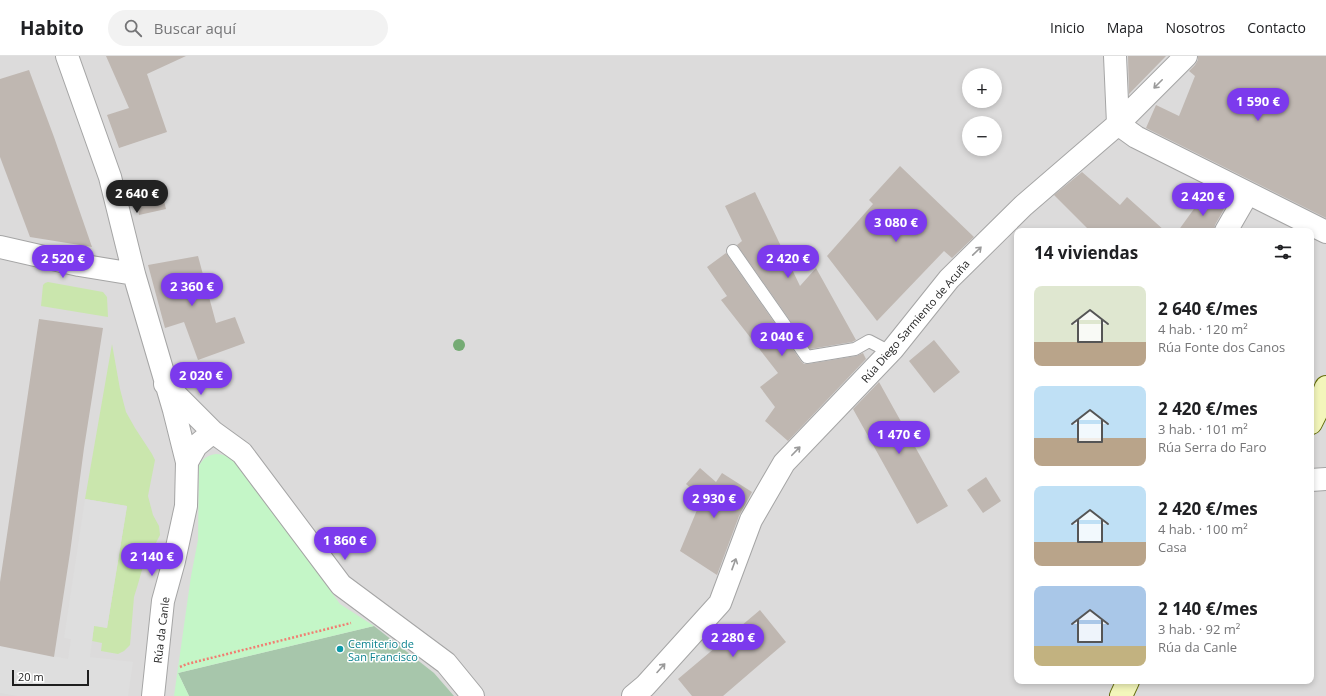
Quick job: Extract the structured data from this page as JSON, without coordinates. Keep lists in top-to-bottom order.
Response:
{
  "streets": {
    "street": ["Rúa Diego Sarmiento de Acuña", "Rúa da Canle"]
  },
  "places": ["Cemiterio de San Francisco"],
  "scale_bar": "20 m",
  "page": {
    "header": "Habito",
    "search": "Buscar aquí",
    "nav": [
      "Inicio",
      "Mapa",
      "Nosotros",
      "Contacto"
    ],
    "map_buttons": ["+", "−"],
    "price": [
      "1 590 €",
      "2 640 €",
      "2 420 €",
      "3 080 €",
      "2 520 €",
      "2 420 €",
      "2 360 €",
      "2 040 €",
      "2 020 €",
      "1 470 €",
      "2 930 €",
      "1 860 €",
      "2 140 €",
      "2 280 €"
    ],
    "heading": "14 viviendas",
    "list": [
      {
        "name": "2 640 €/mes",
        "note": "4 hab. · 120 m² · Rúa Fonte dos Canos"
      },
      {
        "name": "2 420 €/mes",
        "note": "3 hab. · 101 m² · Rúa Serra do Faro"
      },
      {
        "name": "2 420 €/mes",
        "note": "4 hab. · 100 m² · Casa"
      },
      {
        "name": "2 140 €/mes",
        "note": "3 hab. · 92 m² · Rúa da Canle"
      }
    ],
    "scale": "20 m"
  }
}
